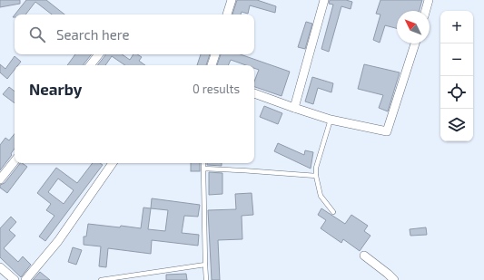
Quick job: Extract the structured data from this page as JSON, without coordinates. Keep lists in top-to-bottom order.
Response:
{
  "north": "top left",
  "page": {
    "map_buttons": ["+", "−"],
    "search": "Search here",
    "heading": ["Nearby", "0 results"]
  }
}
